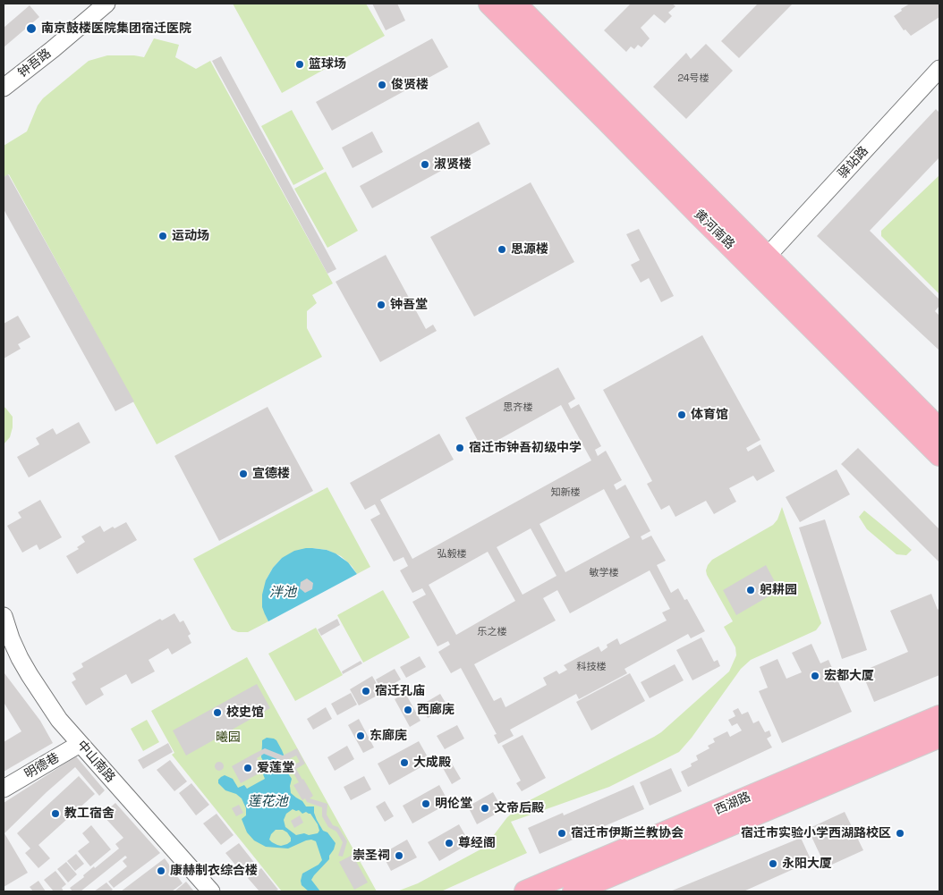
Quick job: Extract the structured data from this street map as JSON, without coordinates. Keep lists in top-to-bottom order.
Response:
{
  "streets": {
    "main road": ["黄河南路", "西湖路"],
    "street": [
      "钟吾路",
      "驿站路",
      "中山南路",
      "明德巷"
    ]
  },
  "crossings": [
    ["驿站路", "黄河南路"],
    ["中山南路", "明德巷"]
  ],
  "water": ["泮池", "莲花池"],
  "parks": ["曦园"],
  "places": [
    "南京鼓楼医院集团宿迁医院",
    "篮球场",
    "俊贤楼",
    "淑贤楼",
    "运动场",
    "思源楼",
    "钟吾堂",
    "体育馆",
    "宿迁市钟吾初级中学",
    "宣德楼",
    "躬耕园",
    "宏都大厦",
    "宿迁孔庙",
    "西廊庑",
    "校史馆",
    "东廊庑",
    "大成殿",
    "爱莲堂",
    "明伦堂",
    "文帝后殿",
    "教工宿舍",
    "宿迁市伊斯兰教协会",
    "宿迁市实验小学西湖路校区",
    "尊经阁",
    "崇圣祠",
    "永阳大厦",
    "康赫制衣综合楼"
  ],
  "house_numbers": [
    "24号楼",
    "思齐楼",
    "知新楼",
    "弘毅楼",
    "敏学楼",
    "乐之楼",
    "科技楼"
  ]
}
